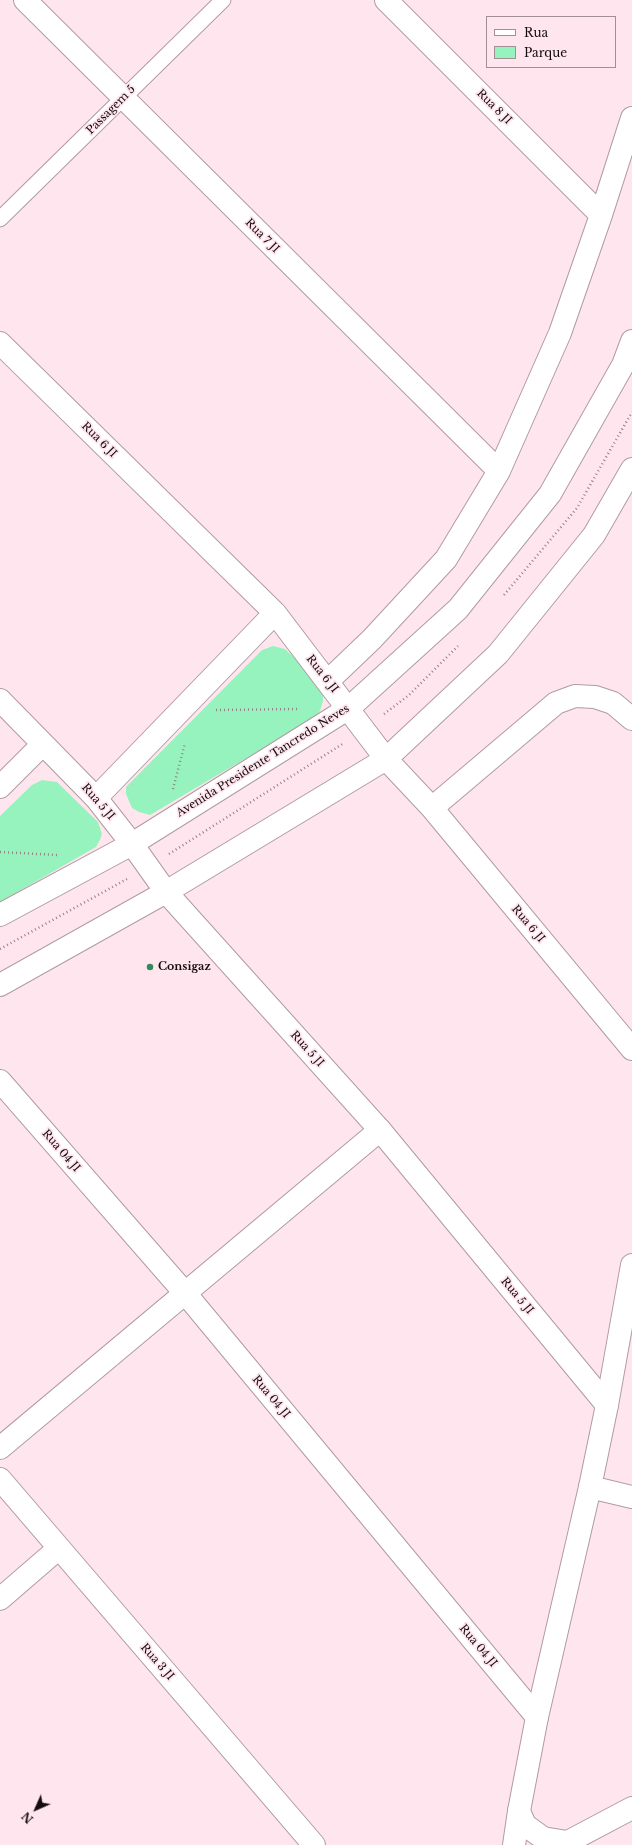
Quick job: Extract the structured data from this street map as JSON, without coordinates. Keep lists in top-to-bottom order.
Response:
{
  "streets": {
    "street": [
      "Rua 8 JI",
      "Rua 7 JI",
      "Rua 6 JI",
      "Avenida Presidente Tancredo Neves",
      "Rua 5 JI",
      "Rua 04 JI",
      "Rua 3 JI"
    ],
    "lane": ["Passagem 5"]
  },
  "crossings": [
    ["Passagem 5", "Rua 7 JI"],
    ["Rua 6 JI", "Avenida Presidente Tancredo Neves"],
    ["Avenida Presidente Tancredo Neves", "Rua 5 JI"]
  ],
  "places": ["Consigaz"],
  "legend": ["Rua", "Parque"],
  "north": "bottom left"
}
